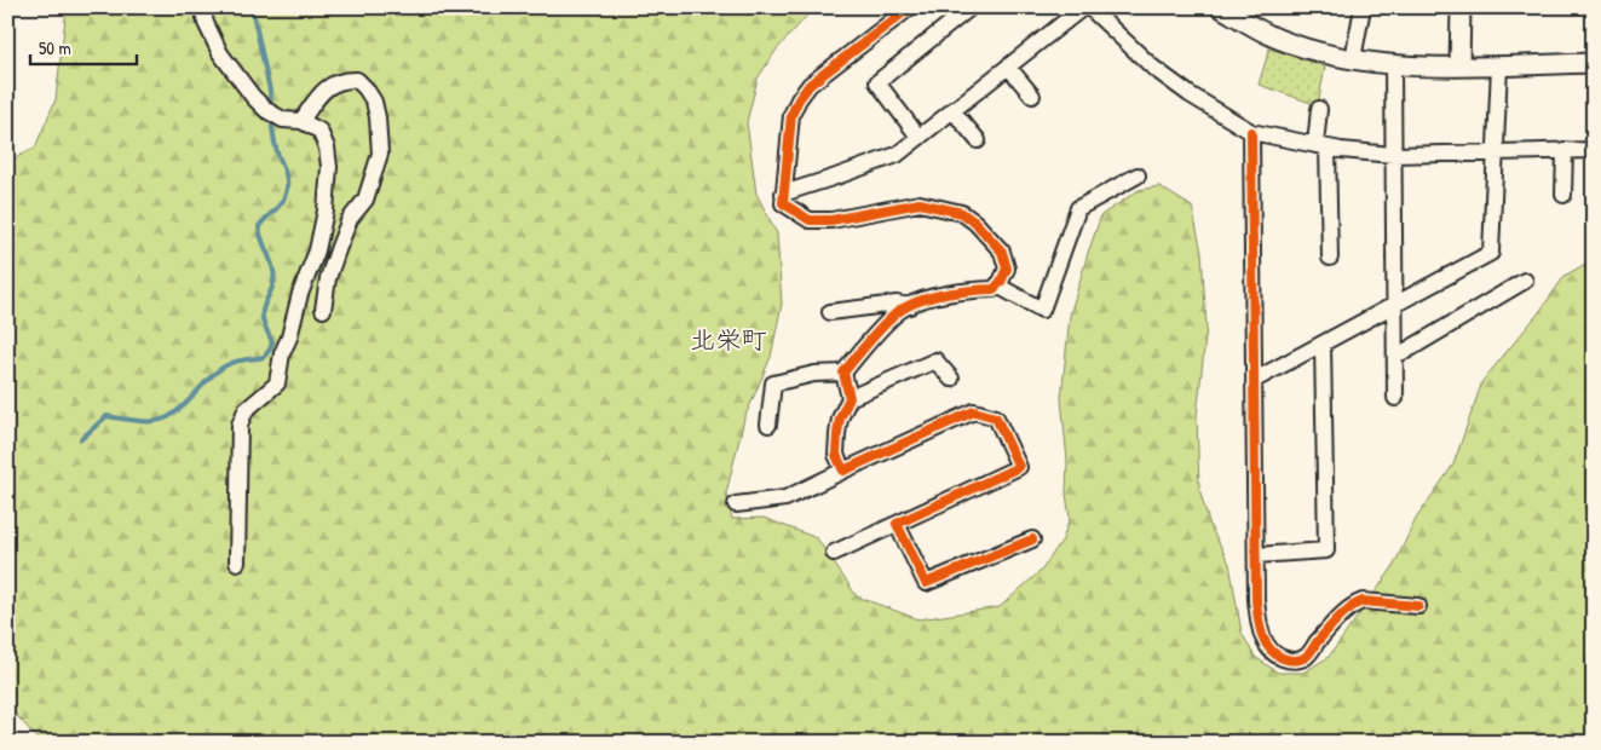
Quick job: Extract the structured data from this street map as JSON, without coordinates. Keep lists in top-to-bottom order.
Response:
{
  "districts": ["北栄町"],
  "scale_bar": "50 m"
}
